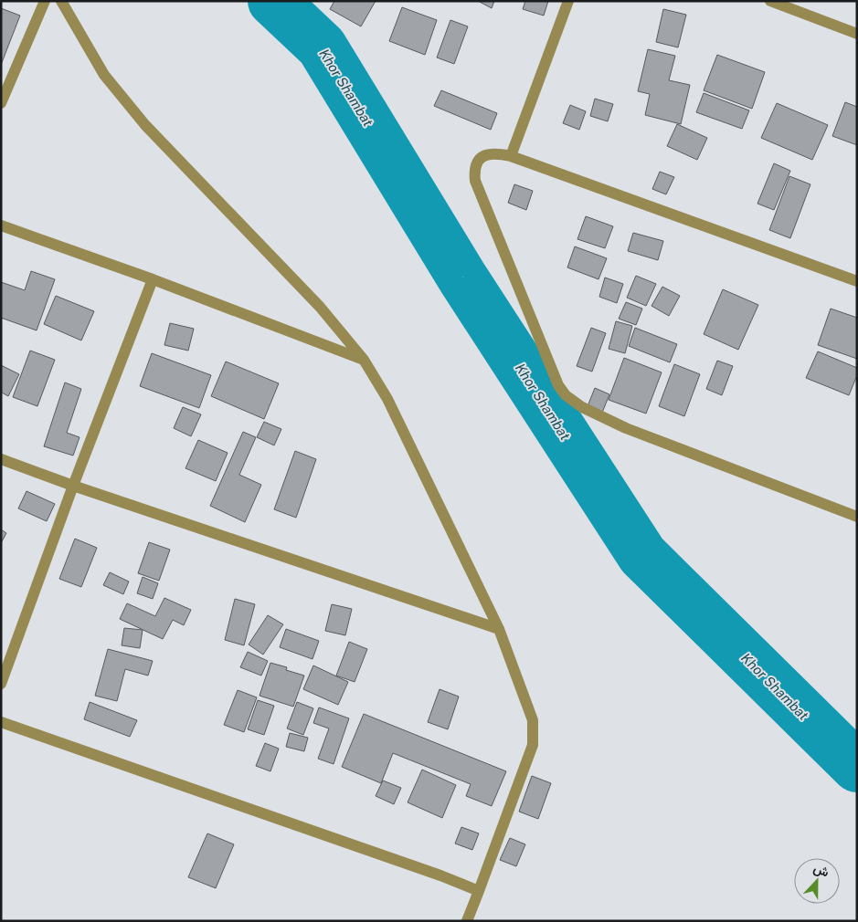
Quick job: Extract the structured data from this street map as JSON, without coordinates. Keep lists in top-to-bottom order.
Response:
{
  "water": ["Khor Shambat"],
  "north": "top"
}
